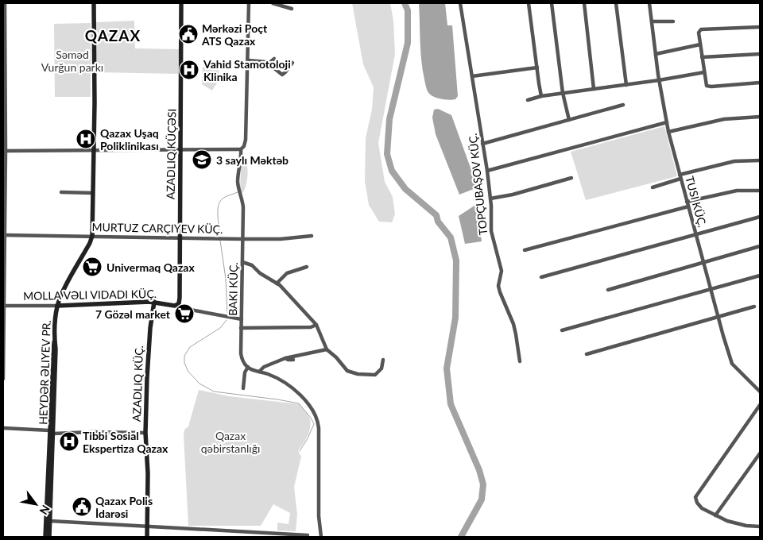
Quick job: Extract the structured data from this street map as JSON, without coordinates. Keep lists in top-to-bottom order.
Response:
{
  "streets": {
    "street": [
      "TOPÇUBAŞOV KÜÇ.",
      "TUSI KÜÇ.",
      "MOLLA VƏLI VIDADI KÜÇ.",
      "HEYDƏR ƏLIYEV PR."
    ]
  },
  "crossings": [
    ["MOLLA VƏLI VIDADI KÜÇ.", "HEYDƏR ƏLIYEV PR."]
  ],
  "districts": ["QAZAX"],
  "parks": ["Səməd Vurğun parkı", "Qazax qəbirstanlığı"],
  "places": {
    "public building": ["Mərkəzi Poçt ATS Qazax", "Qazax Polis İdarəsi"],
    "hospital": ["Vahid Stamotoloji Klinika", "Qazax Uşaq Poliklinikası", "Tibbi Sosial Ekspertiza Qazax"],
    "school or university": ["3 saylı Məktəb"],
    "supermarket": ["Univermaq Qazax", "7 Gözəl market"]
  },
  "north": "bottom right"
}
